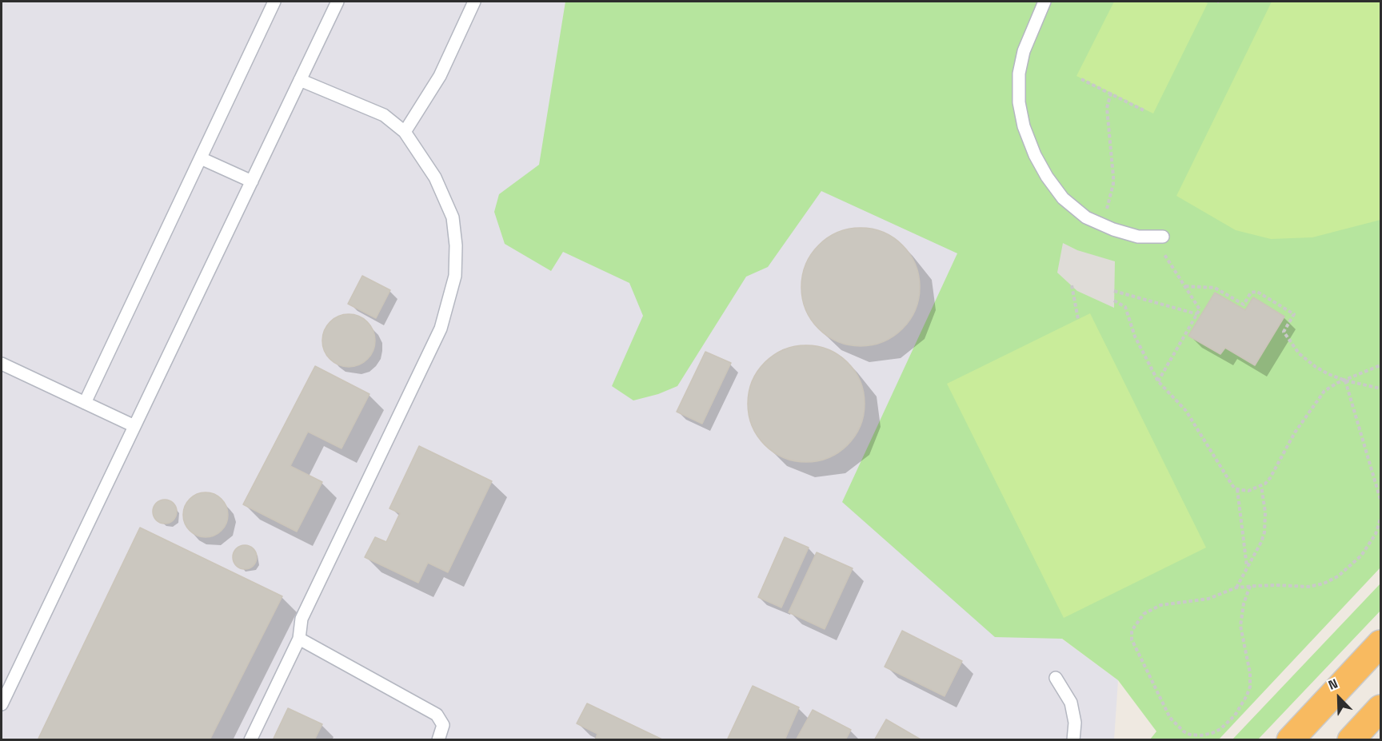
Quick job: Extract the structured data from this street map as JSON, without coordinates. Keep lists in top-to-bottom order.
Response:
{
  "north": "top left"
}
